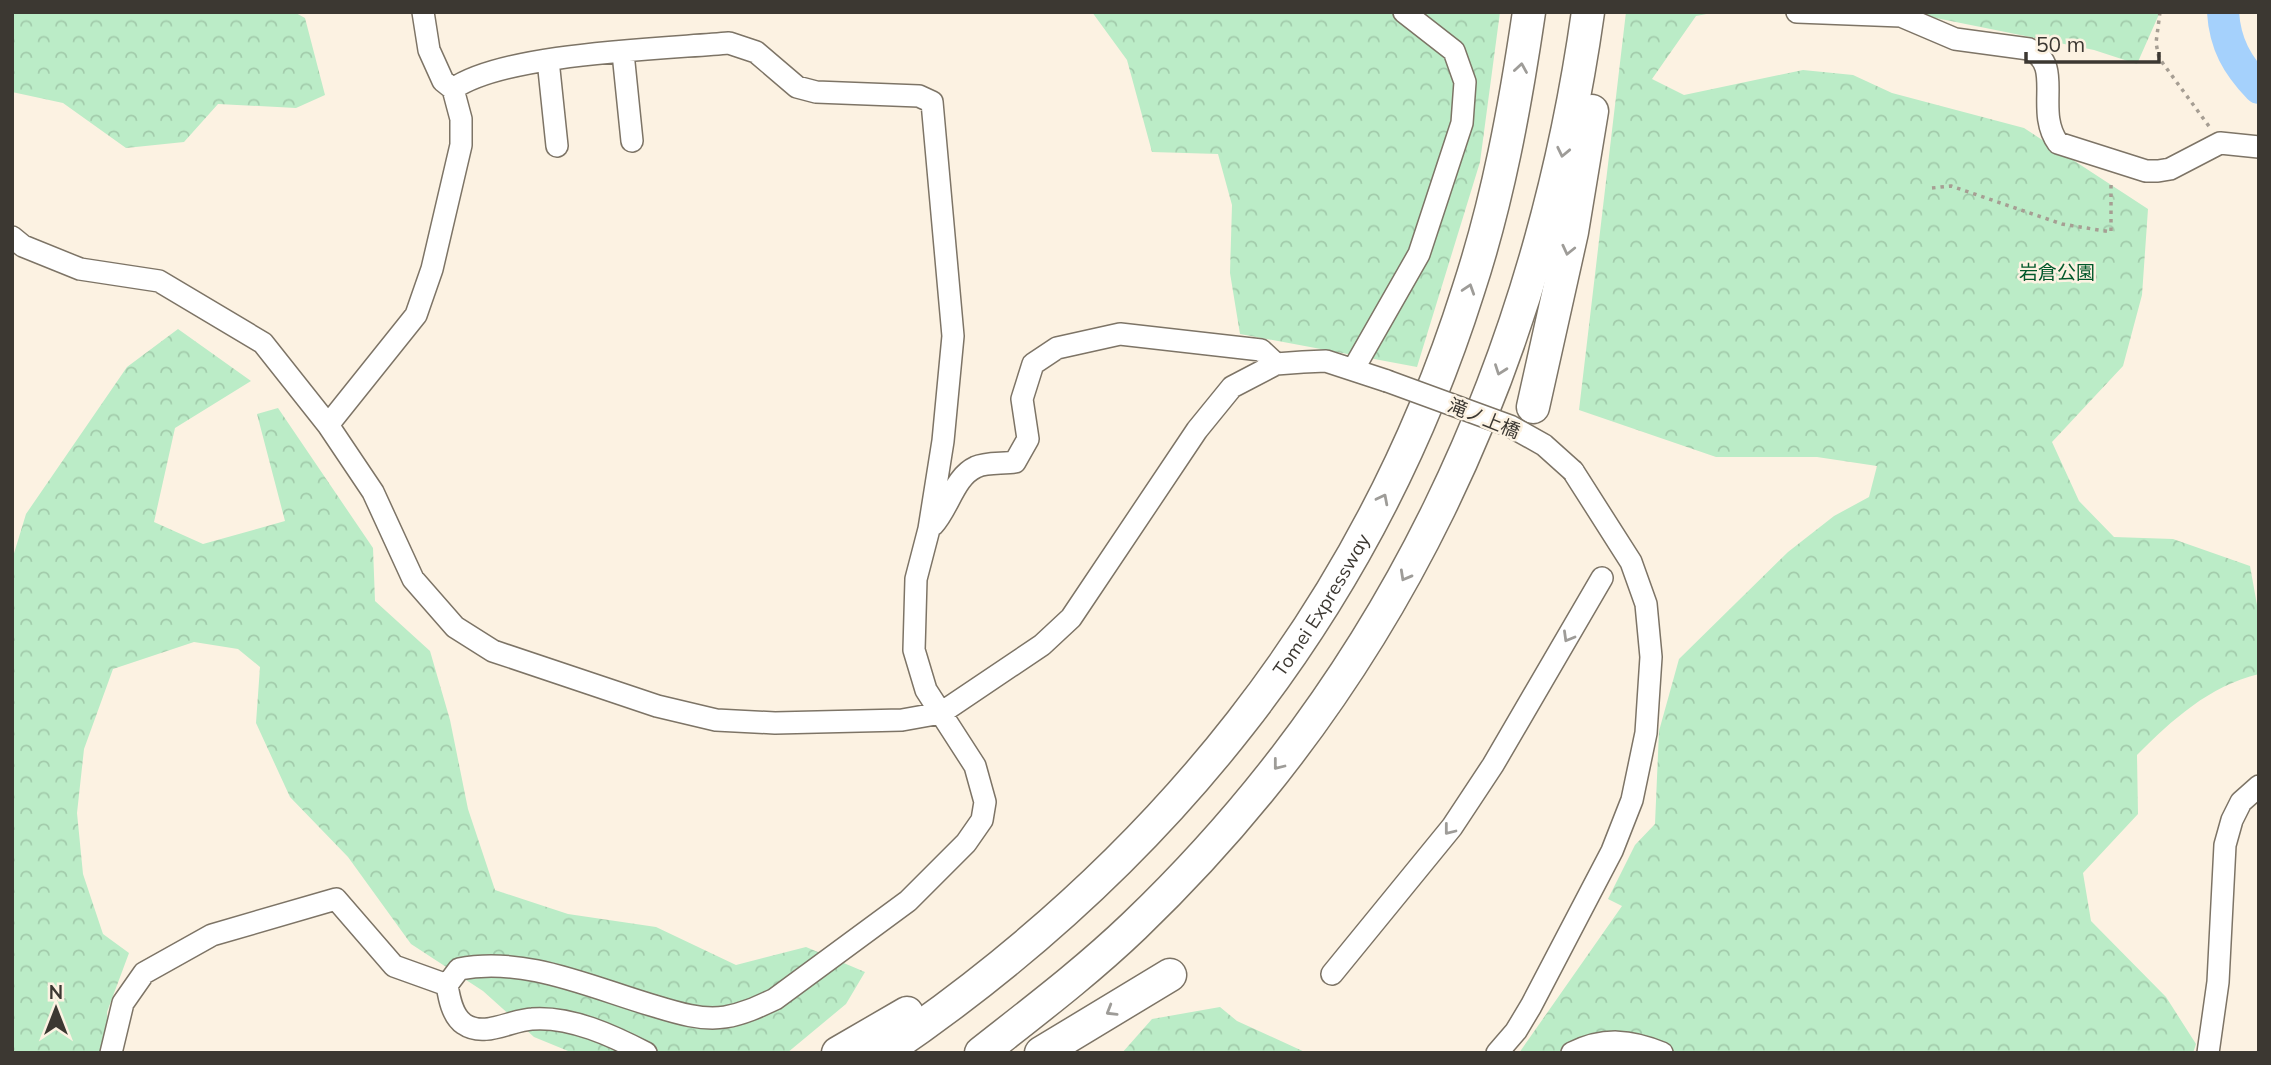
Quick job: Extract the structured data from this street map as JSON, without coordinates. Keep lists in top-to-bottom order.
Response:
{
  "streets": {
    "highway": ["Tomei Expressway"],
    "street": ["滝ノ上橋"]
  },
  "parks": ["岩倉公園"],
  "scale_bar": "50 m",
  "north": "top"
}
